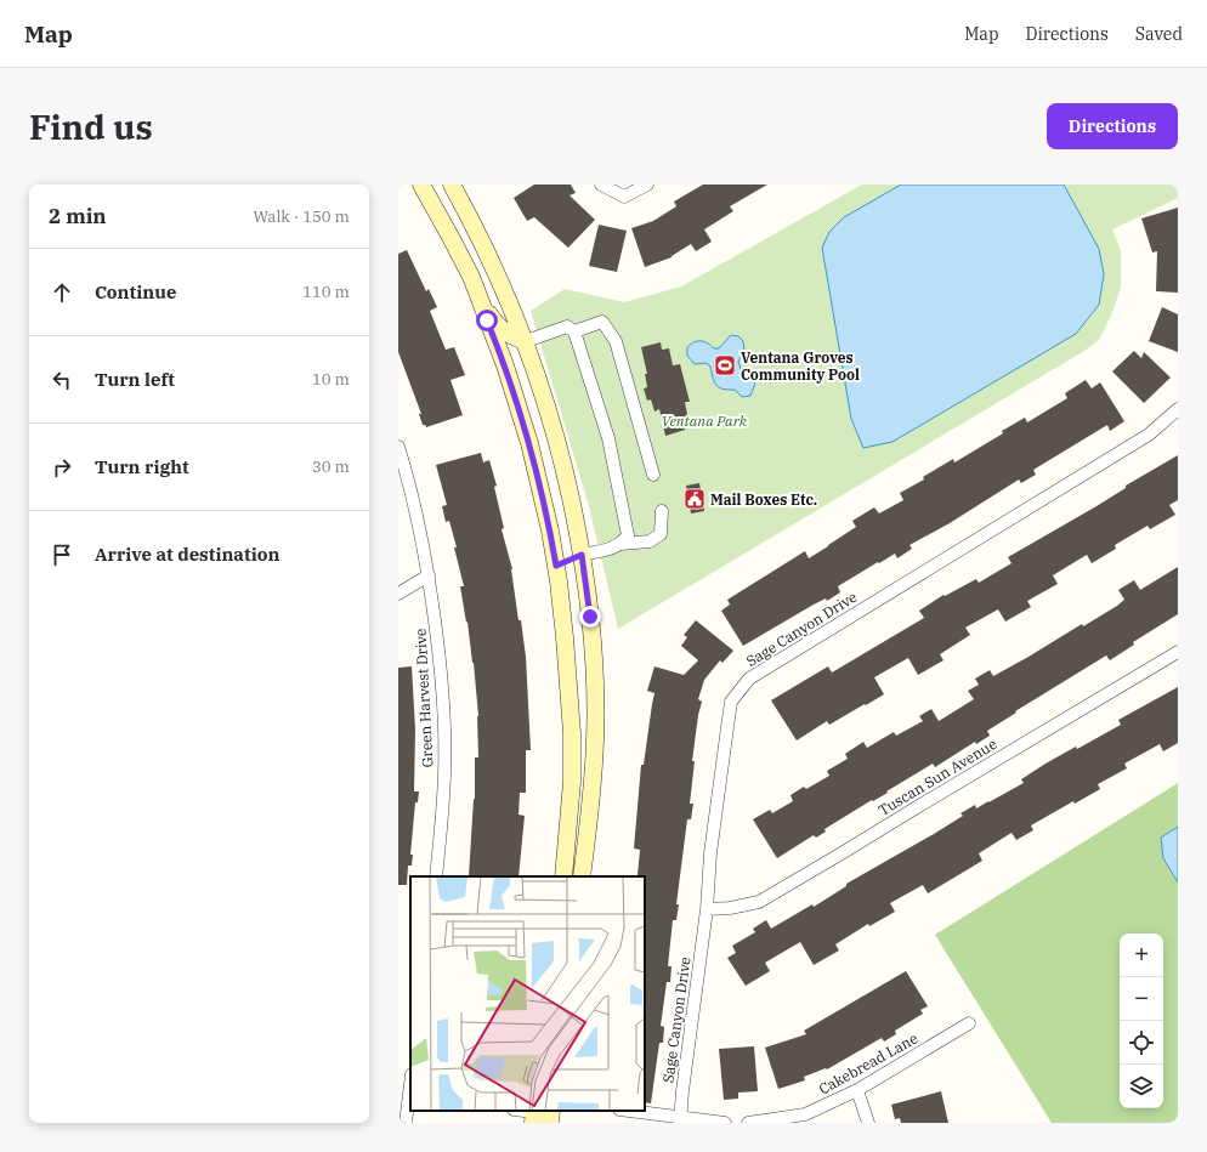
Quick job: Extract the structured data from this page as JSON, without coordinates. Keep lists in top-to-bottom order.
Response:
{
  "streets": {
    "street": [
      "Sage Canyon Drive",
      "Green Harvest Drive",
      "Tuscan Sun Avenue",
      "Cakebread Lane"
    ]
  },
  "crossings": [
    ["Sage Canyon Drive", "Tuscan Sun Avenue"]
  ],
  "parks": ["Ventana Park"],
  "places": {
    "sports": ["Ventana Groves Community Pool"],
    "public building": ["Mail Boxes Etc."]
  },
  "page": {
    "header": "Map",
    "nav": ["Map", "Directions", "Saved"],
    "buttons": "Directions",
    "title": "Find us",
    "heading": ["2 min", "Walk · 150 m"],
    "list": [
      ["Continue", "110 m"],
      ["Turn left", "10 m"],
      ["Turn right", "30 m"],
      "Arrive at destination"
    ],
    "map_buttons": ["+", "−"]
  }
}
